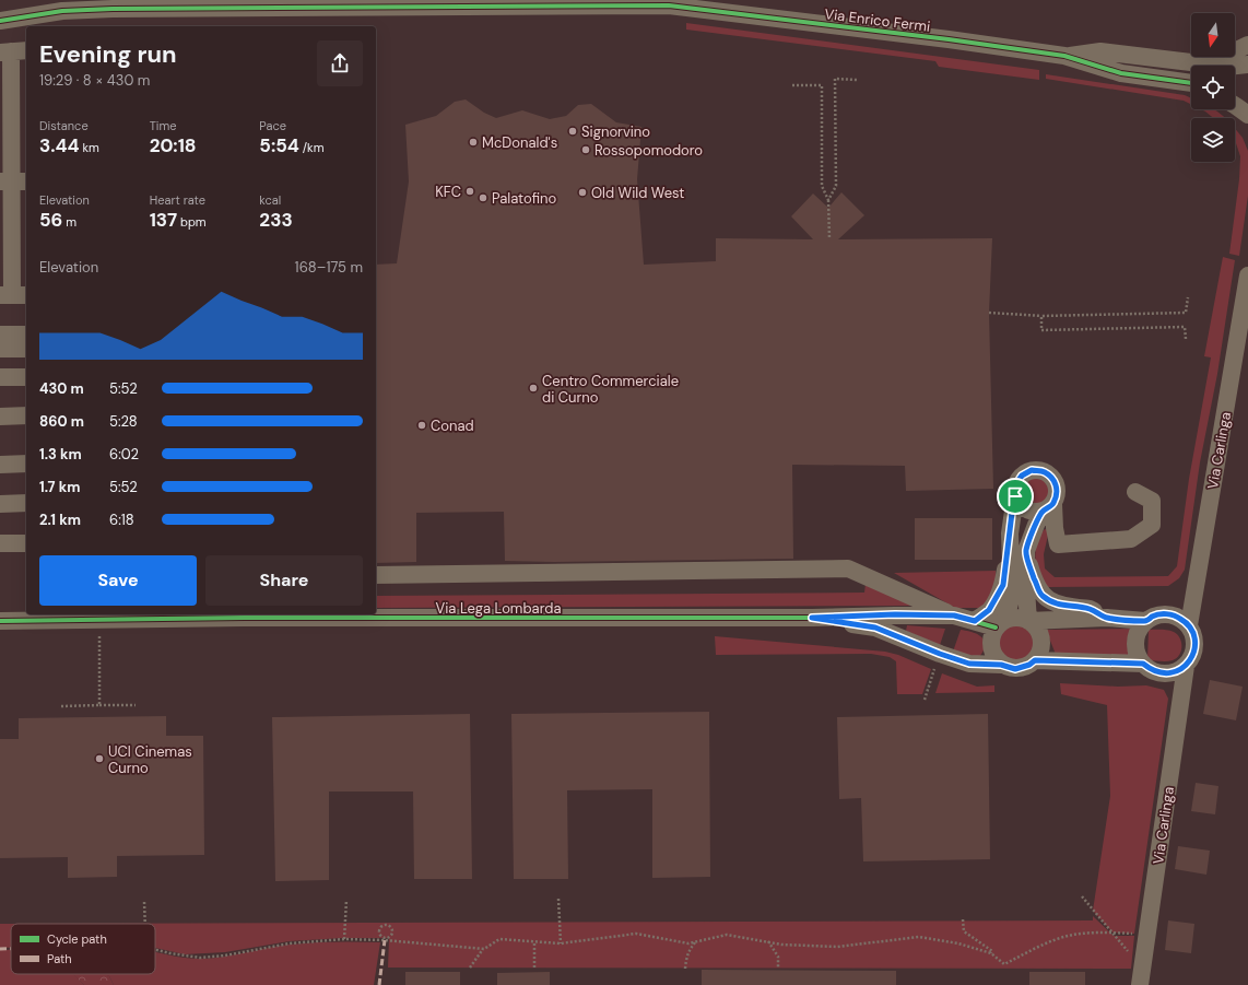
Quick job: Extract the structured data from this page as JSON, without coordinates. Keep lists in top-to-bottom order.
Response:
{
  "streets": {
    "street": ["Via Enrico Fermi", "Via Carlinga", "Via Lega Lombarda"]
  },
  "crossings": [
    ["Via Carlinga", "Via Lega Lombarda"]
  ],
  "places": [
    "Signorvino",
    "McDonald's",
    "Rossopomodoro",
    "KFC",
    "Old Wild West",
    "Palatofino",
    "Centro Commerciale di Curno",
    "Conad",
    "UCI Cinemas Curno"
  ],
  "legend": ["Cycle path", "Path"],
  "north": "bottom",
  "page": {
    "heading": ["Evening run", "19:29 · 8 × 430 m"],
    "stats": [
      ["Distance", "3.44 km"],
      ["Time", "20:18"],
      ["Pace", "5:54 /km"],
      ["Elevation", "56 m"],
      ["Heart rate", "137 bpm"],
      ["kcal", "233"]
    ],
    "chart": ["Elevation", "168–175 m"],
    "list": [
      {
        "name": "430 m",
        "note": "5:52"
      },
      {
        "name": "860 m",
        "note": "5:28"
      },
      {
        "name": "1.3 km",
        "note": "6:02"
      },
      {
        "name": "1.7 km",
        "note": "5:52"
      },
      {
        "name": "2.1 km",
        "note": "6:18"
      }
    ],
    "buttons": ["Save", "Share"]
  }
}
